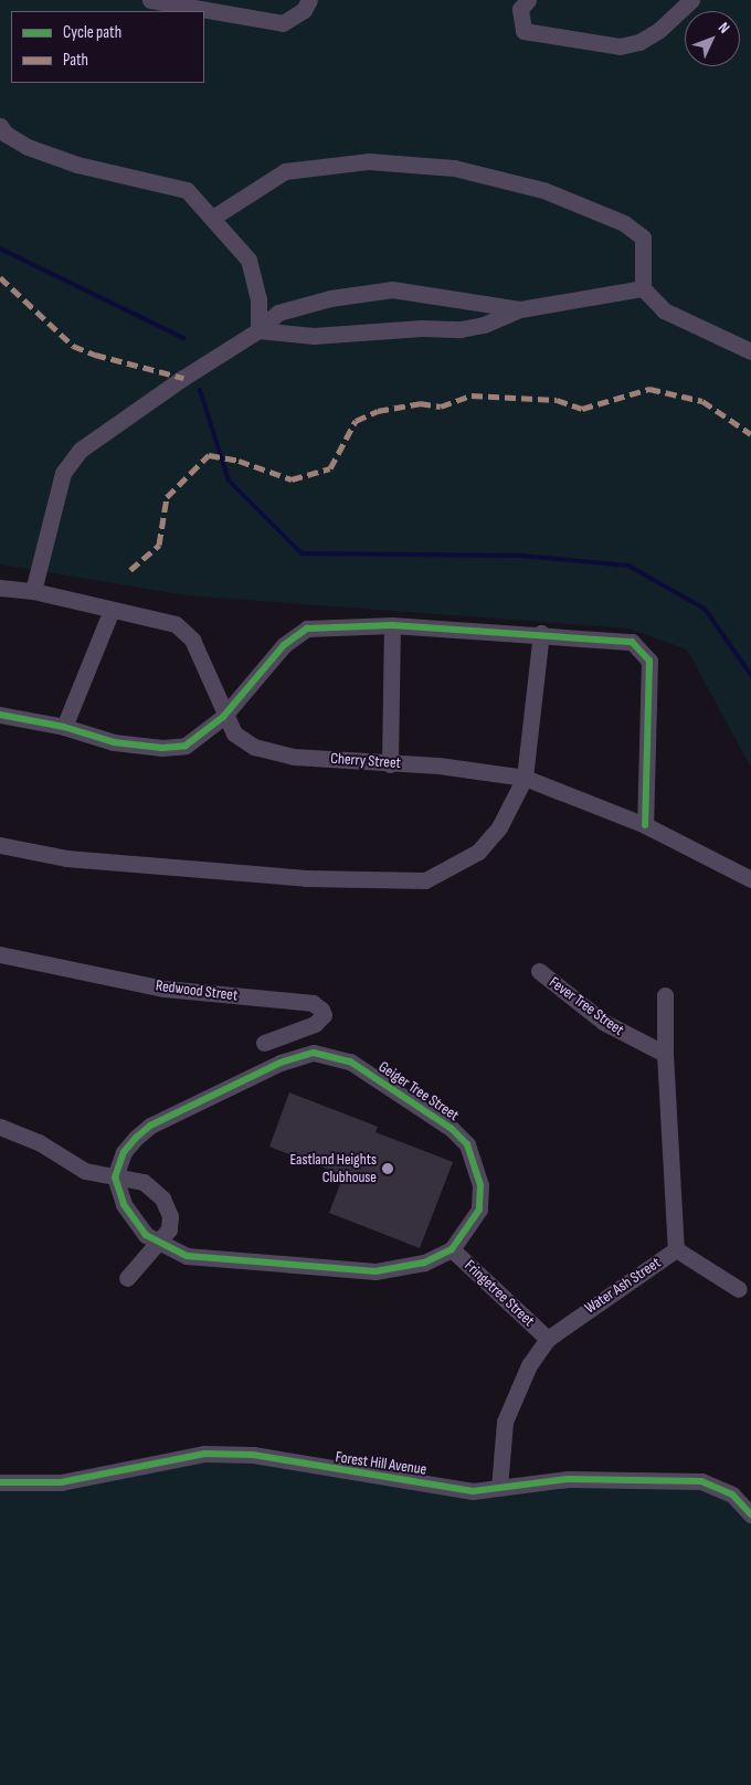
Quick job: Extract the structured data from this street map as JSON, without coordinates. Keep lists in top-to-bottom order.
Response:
{
  "streets": {
    "street": [
      "Cherry Street",
      "Redwood Street",
      "Fever Tree Street",
      "Geiger Tree Street",
      "Water Ash Street",
      "Fringetree Street",
      "Forest Hill Avenue"
    ]
  },
  "crossings": [
    ["Fever Tree Street", "Water Ash Street"],
    ["Geiger Tree Street", "Fringetree Street"],
    ["Water Ash Street", "Fringetree Street"],
    ["Water Ash Street", "Forest Hill Avenue"]
  ],
  "places": ["Eastland Heights Clubhouse"],
  "legend": ["Cycle path", "Path"],
  "north": "top right"
}
